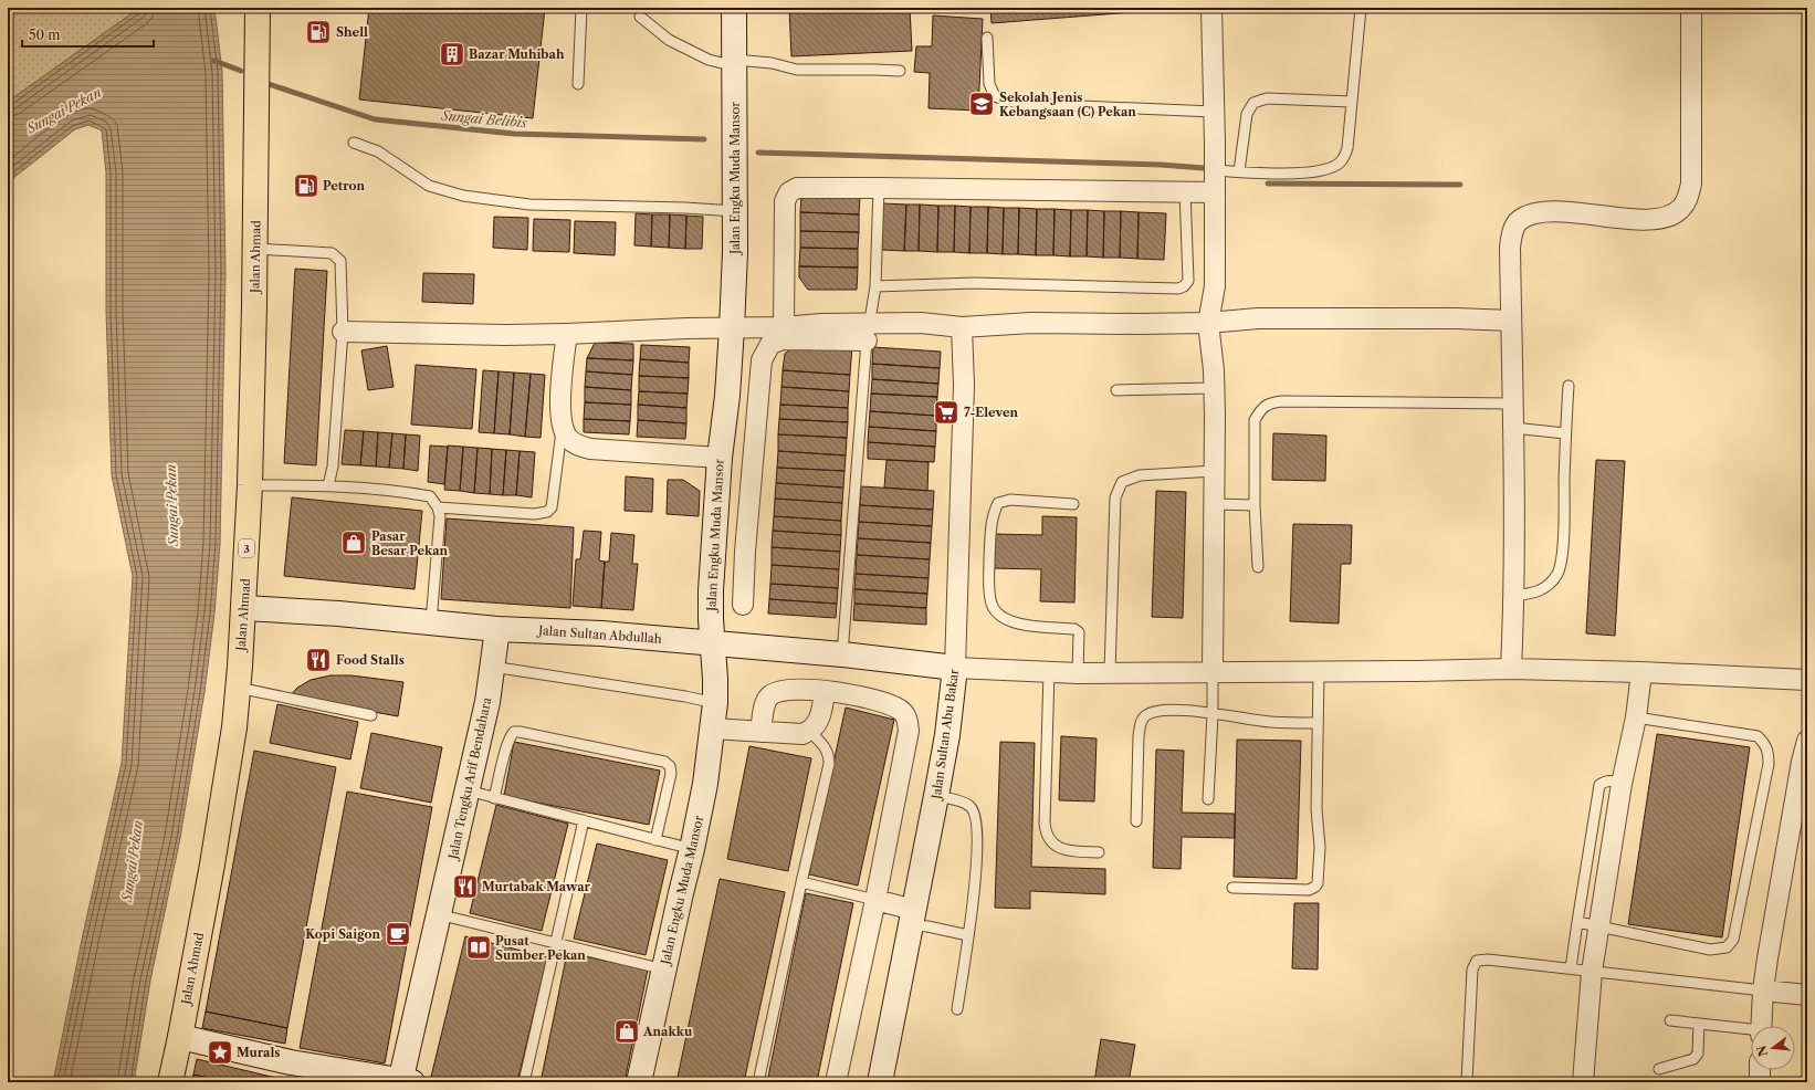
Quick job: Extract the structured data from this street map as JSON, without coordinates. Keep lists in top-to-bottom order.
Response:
{
  "streets": {
    "highway": ["Jalan Ahmad", "3"],
    "street": [
      "Jalan Engku Muda Mansor",
      "Jalan Sultan Abdullah",
      "Jalan Sultan Abu Bakar",
      "Jalan Tengku Arif Bendahara"
    ]
  },
  "crossings": [
    ["Jalan Engku Muda Mansor", "Jalan Sultan Abdullah"],
    ["Jalan Ahmad", "Jalan Sultan Abdullah"],
    ["Jalan Sultan Abdullah", "Jalan Sultan Abu Bakar"],
    ["Jalan Sultan Abdullah", "Jalan Tengku Arif Bendahara"]
  ],
  "water": ["Sungai Pekan", "Sungai Belibis"],
  "places": {
    "fuel station": ["Shell", "Petron"],
    "building": ["Bazar Muhibah"],
    "school or university": ["Sekolah Jenis Kebangsaan (C) Pekan"],
    "supermarket": ["7-Eleven"],
    "shop": ["Pasar Besar Pekan", "Anakku"],
    "restaurant": ["Food Stalls", "Murtabak Mawar"],
    "cafe": ["Kopi Saigon"],
    "library": ["Pusat Sumber Pekan"],
    "place": ["Murals"]
  },
  "scale_bar": "50 m",
  "north": "left"
}
